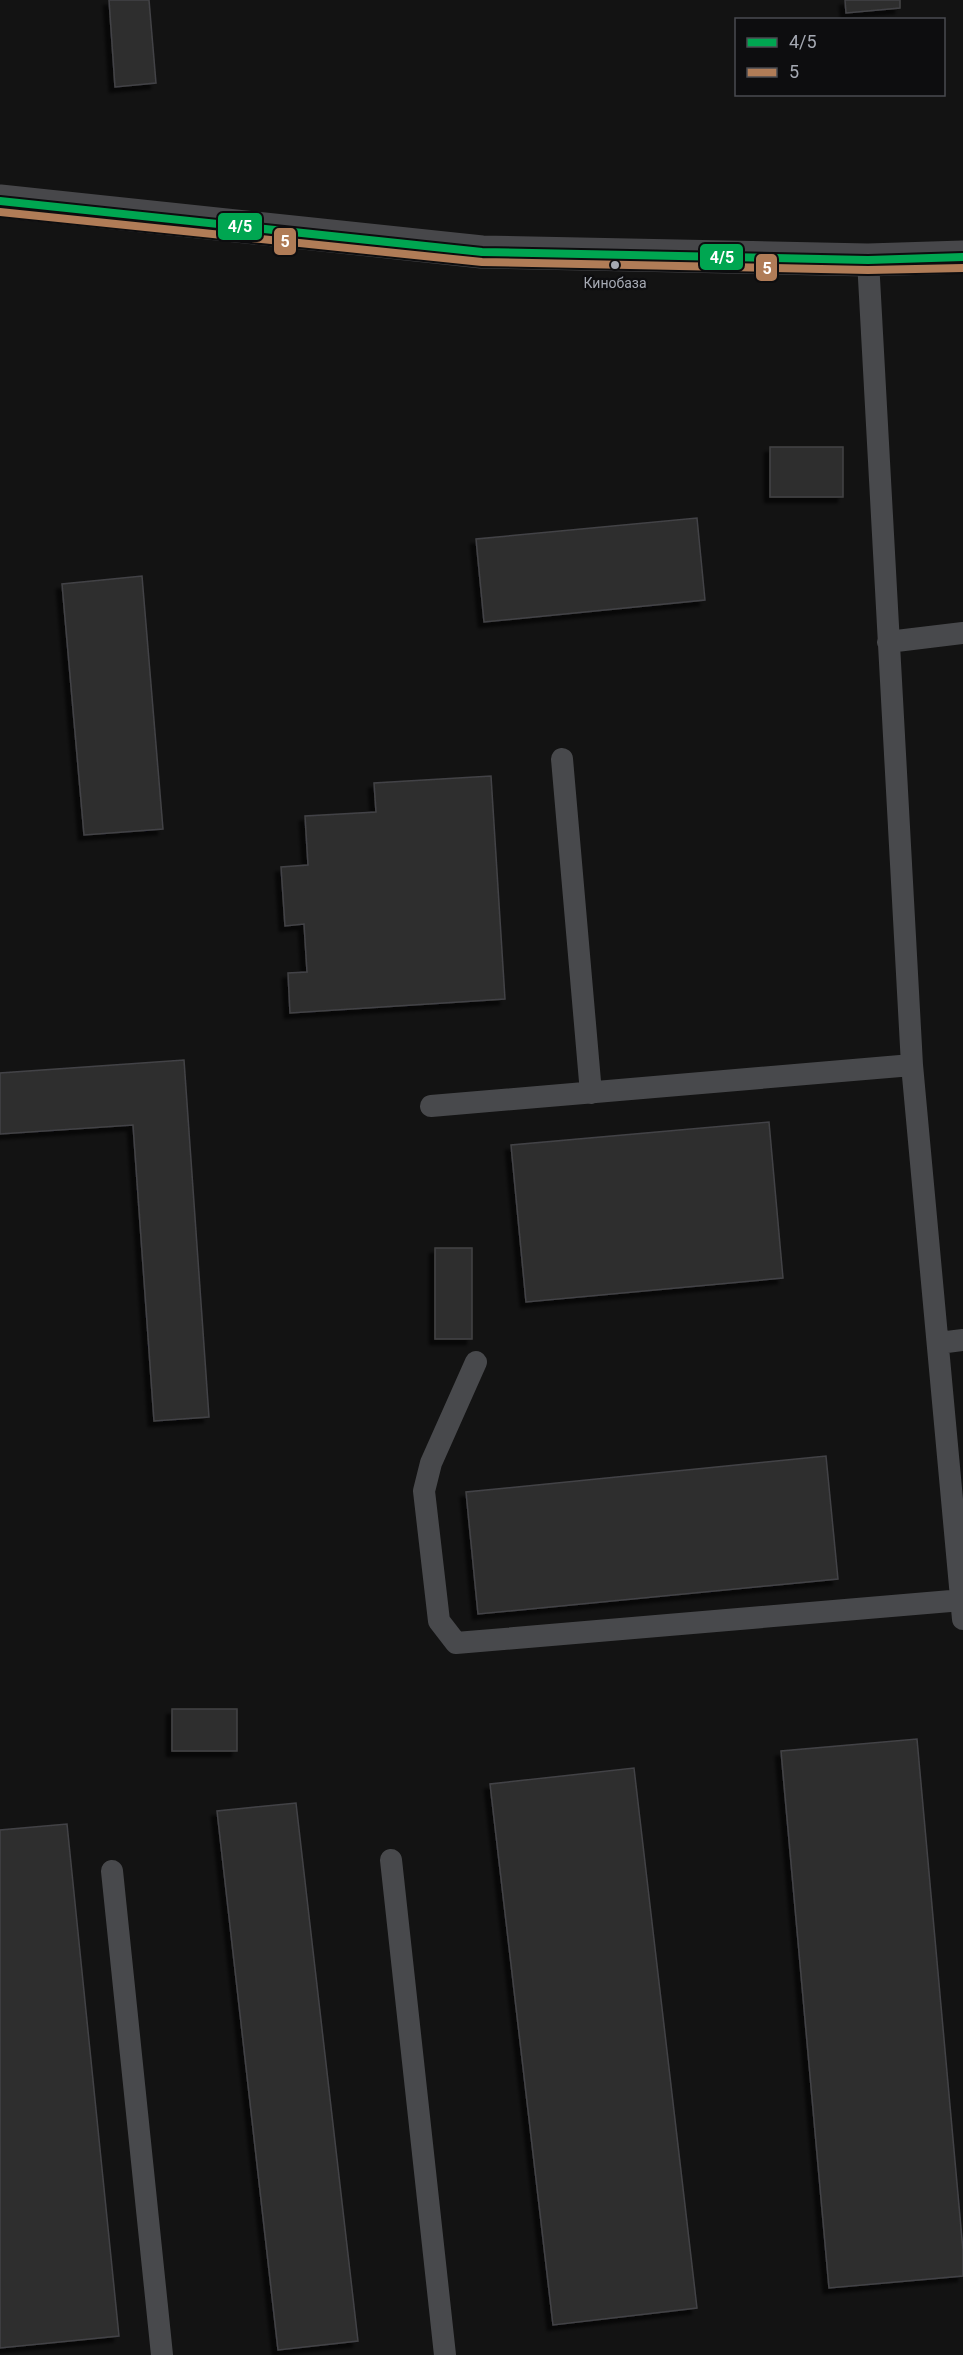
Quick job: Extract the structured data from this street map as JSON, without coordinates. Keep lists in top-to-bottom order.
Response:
{
  "places": ["Кинобаза"],
  "lines": ["transit line 4/5", "transit line 5"],
  "legend": ["4/5", "5"]
}
